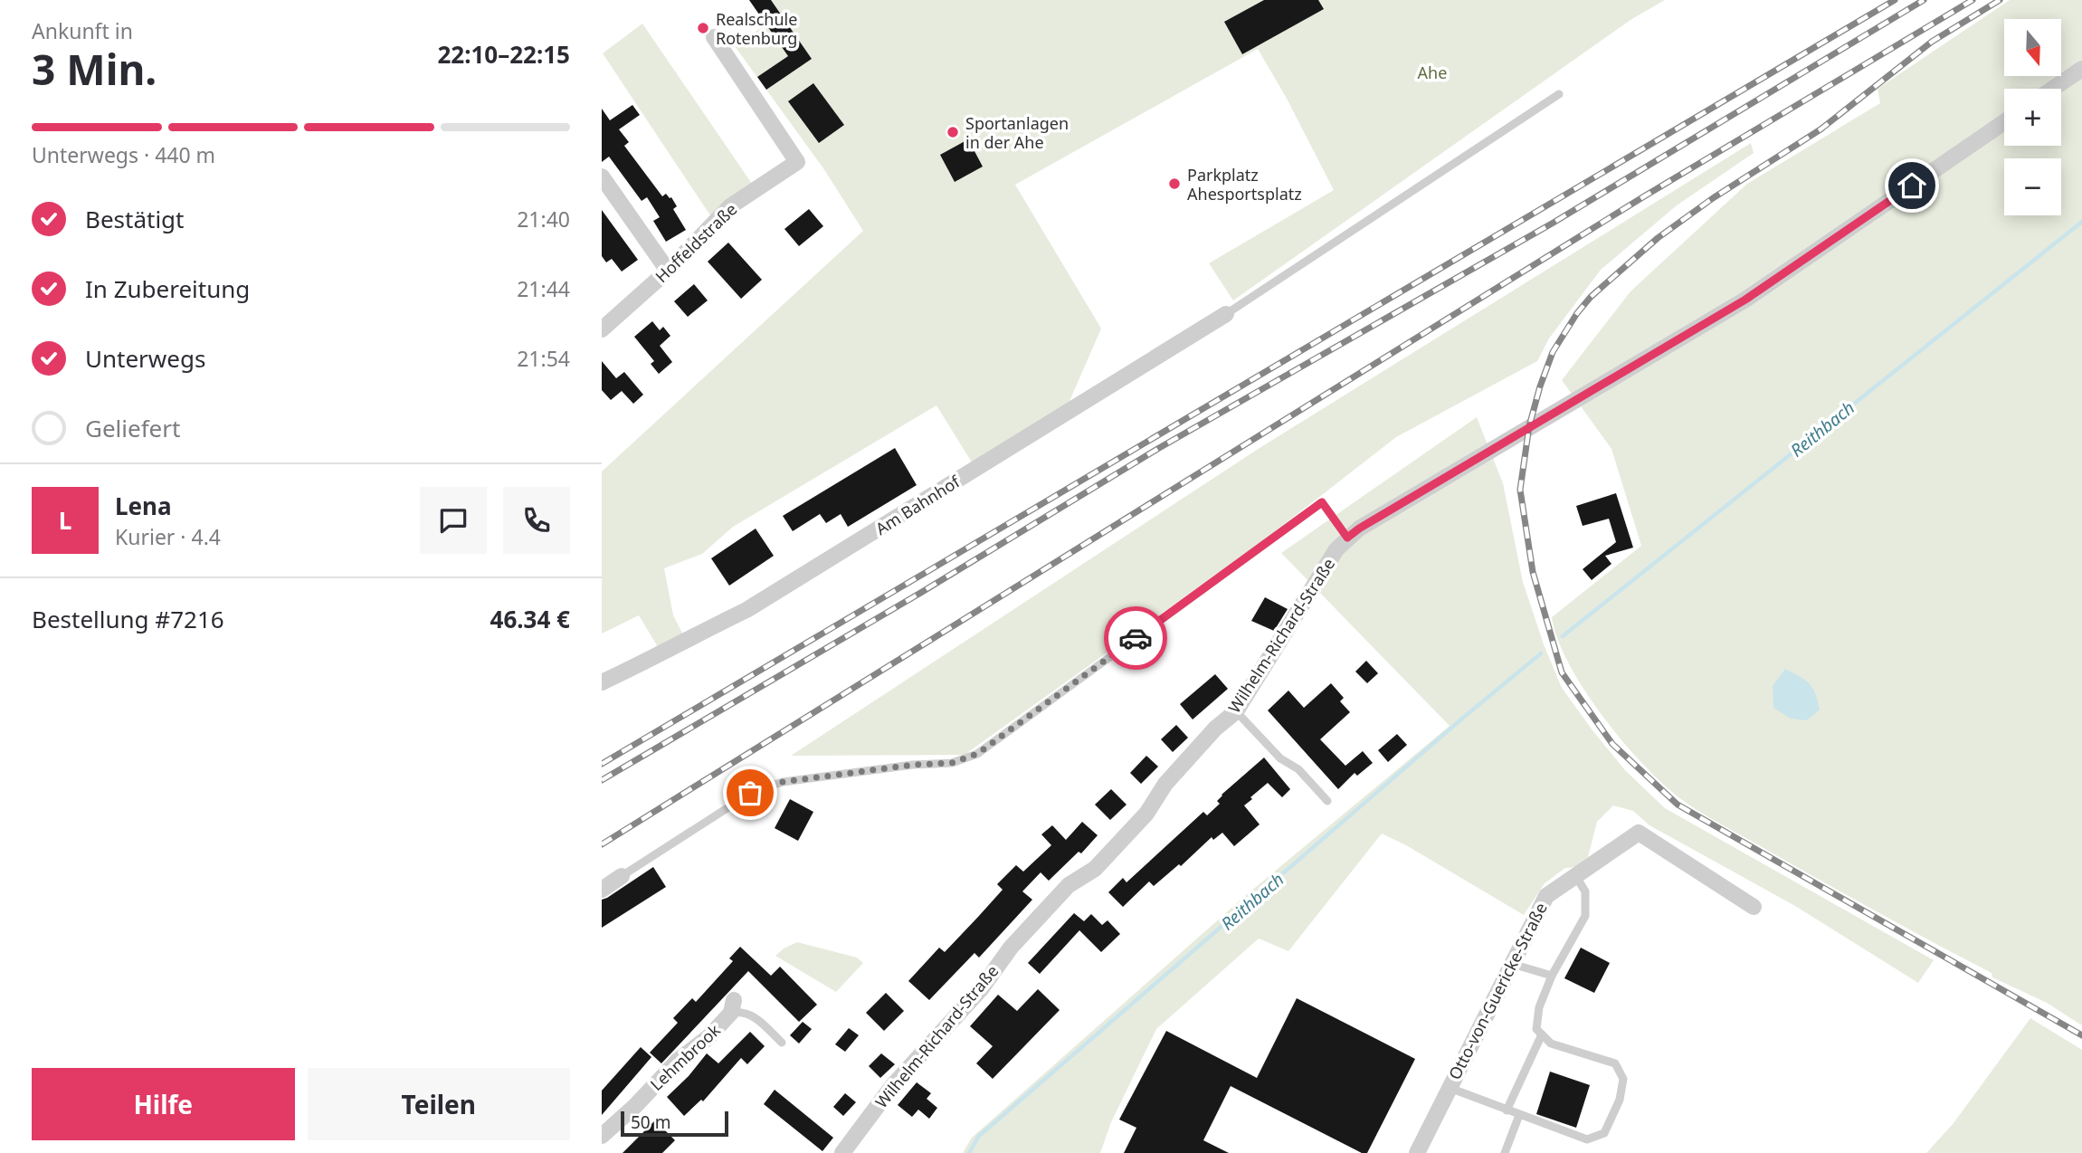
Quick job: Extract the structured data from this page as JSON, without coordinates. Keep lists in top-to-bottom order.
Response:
{
  "streets": {
    "street": [
      "Hoffeldstraße",
      "Am Bahnhof",
      "Wilhelm-Richard-Straße",
      "Otto-von-Guericke-Straße",
      "Lehmbrook"
    ]
  },
  "water": ["Reithbach"],
  "parks": ["Ahe"],
  "places": ["Realschule Rotenburg", "Sportanlagen in der Ahe", "Parkplatz Ahesportsplatz"],
  "scale_bar": "50 m",
  "north": "bottom",
  "page": {
    "heading": ["3 Min.", "Ankunft in", "22:10–22:15"],
    "panel": [
      "Lena",
      "Kurier · 4.4",
      "Bestellung #7216",
      "46.34 €"
    ],
    "map_buttons": ["+", "−"],
    "bar": "Unterwegs · 440 m",
    "list": [
      ["Bestätigt", "21:40"],
      ["In Zubereitung", "21:44"],
      ["Unterwegs", "21:54"],
      "Geliefert"
    ],
    "round": "L",
    "buttons": ["Hilfe", "Teilen"],
    "scale": "50 m"
  }
}
